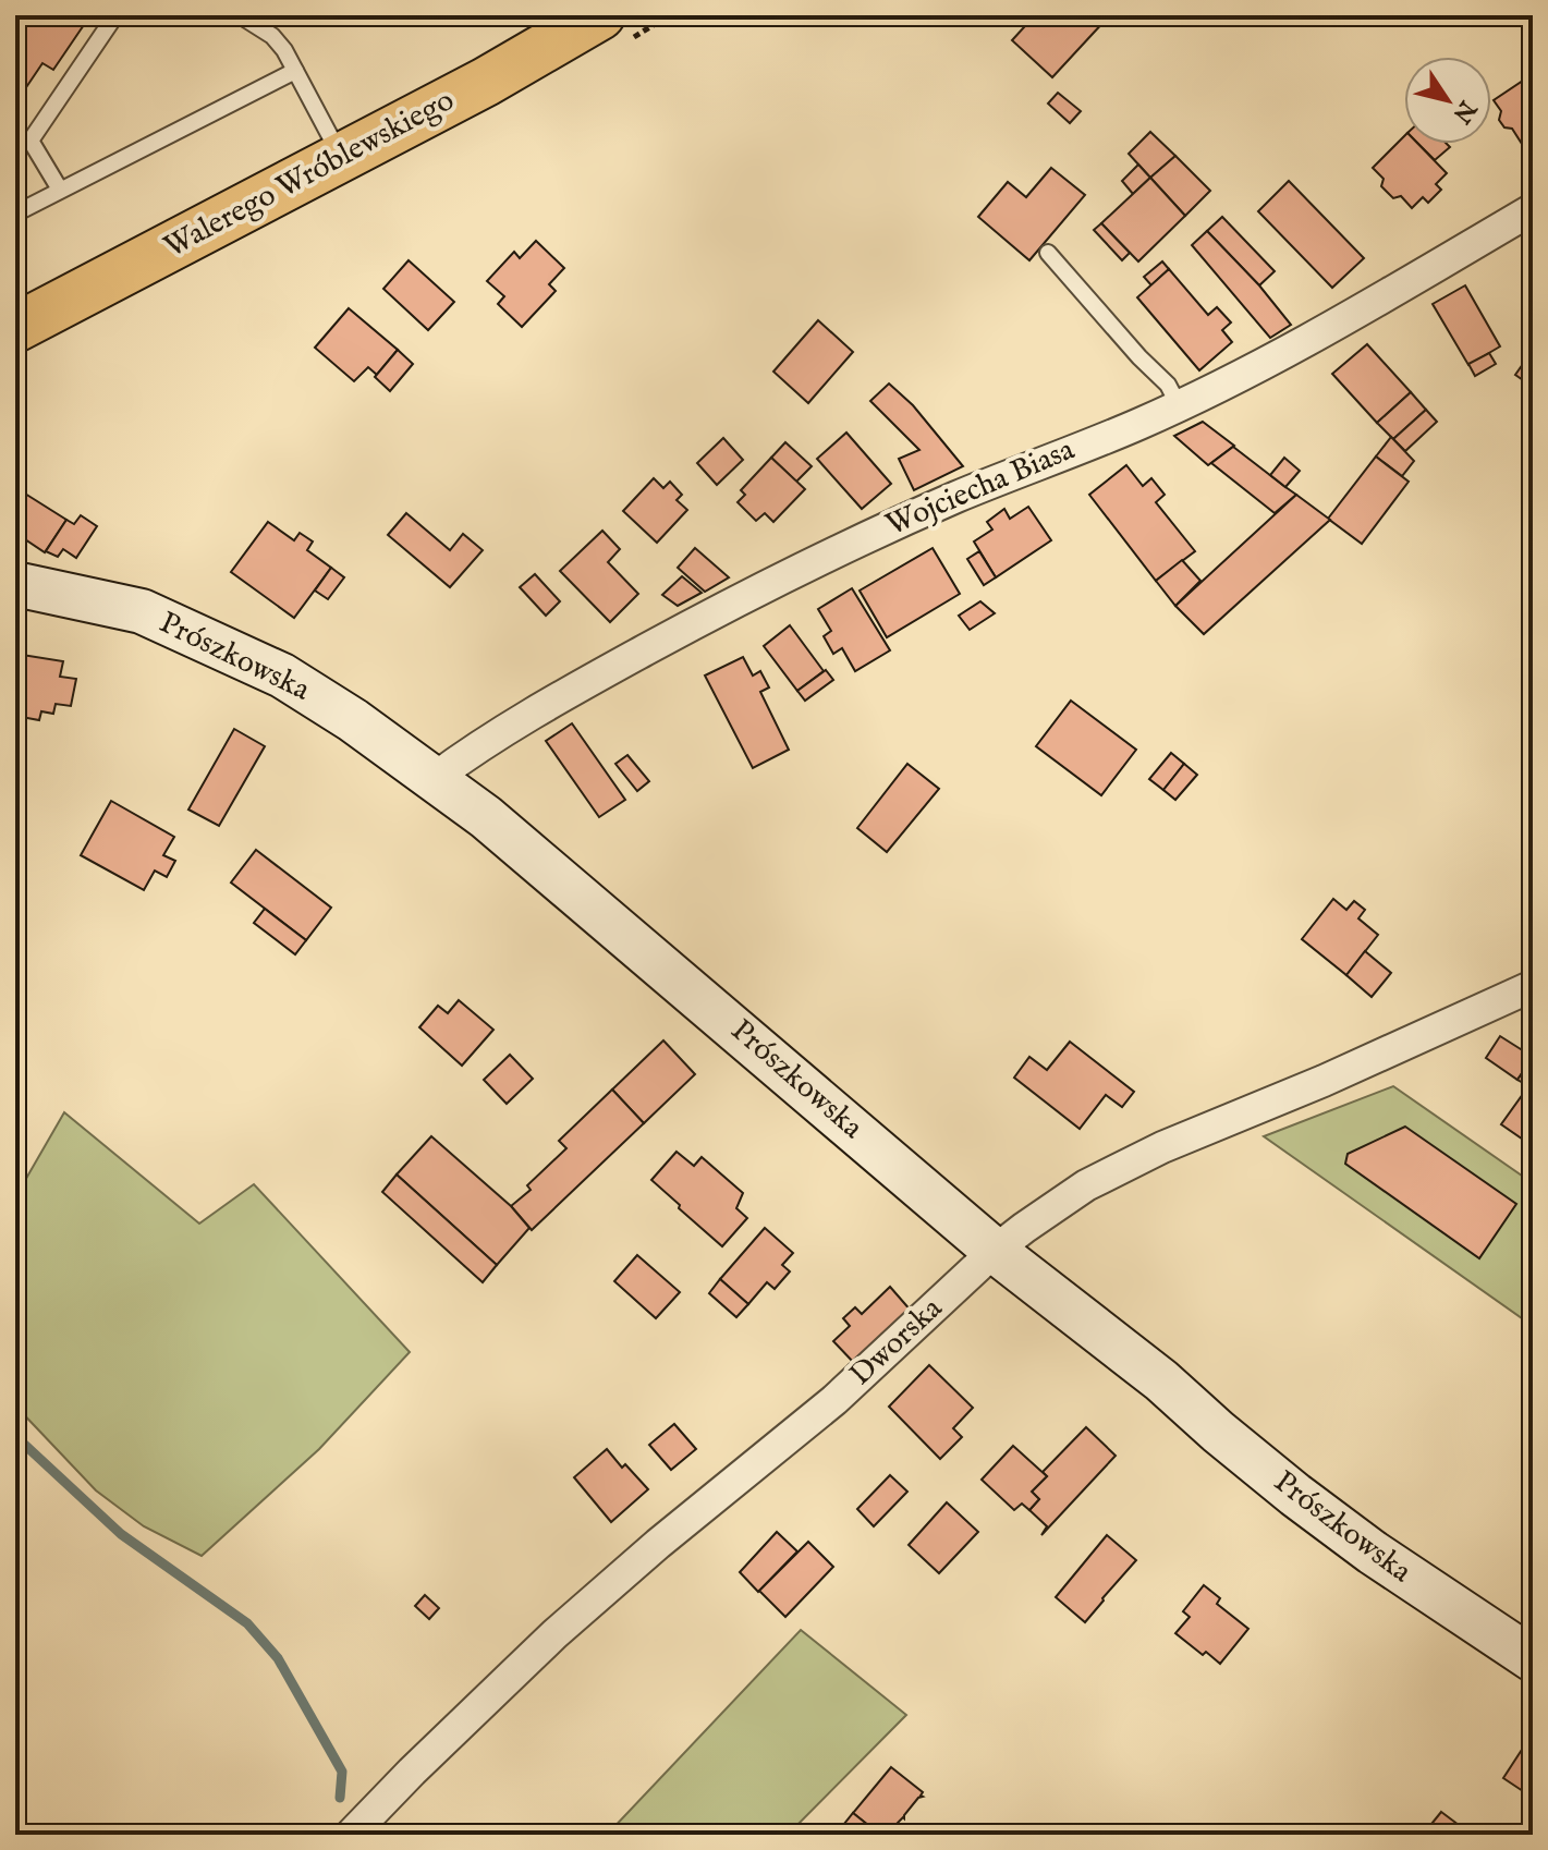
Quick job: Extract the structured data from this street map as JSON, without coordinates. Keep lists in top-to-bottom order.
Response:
{
  "streets": {
    "main road": ["Walerego Wróblewskiego", "Prószkowska"],
    "street": ["Wojciecha Biasa", "Dworska"]
  },
  "crossings": [
    ["Wojciecha Biasa", "Prószkowska"],
    ["Prószkowska", "Dworska"]
  ],
  "north": "bottom right"
}
